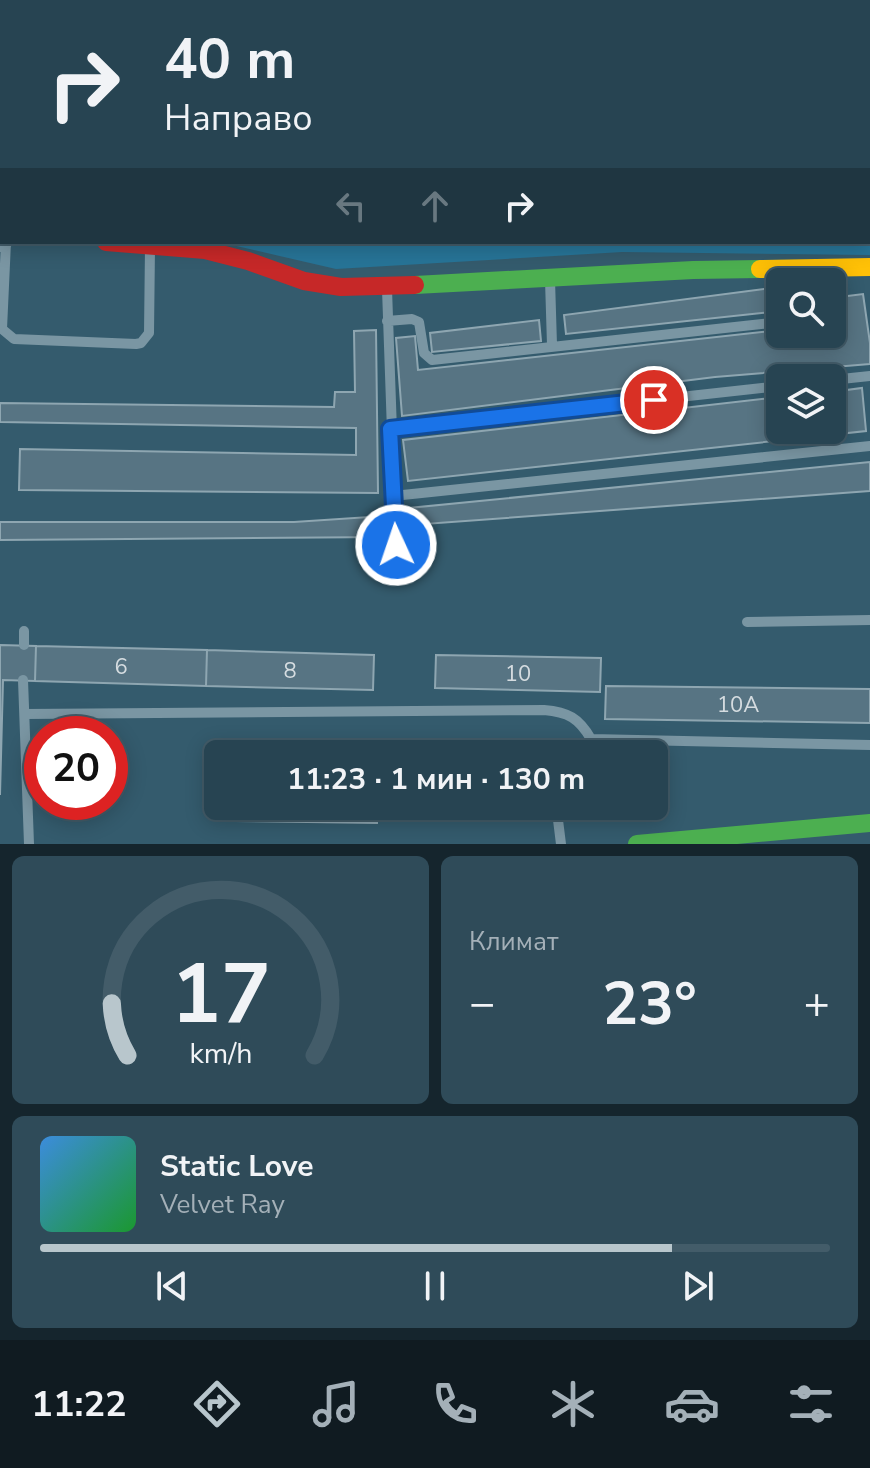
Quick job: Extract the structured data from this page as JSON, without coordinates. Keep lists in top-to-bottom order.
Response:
{
  "house_numbers": [
    "6",
    "8",
    "10",
    "10А"
  ],
  "page": {
    "turn": ["40 m", "Направо"],
    "limit": "20",
    "trip": "11:23 · 1 мин · 130 m",
    "tile": "Климат",
    "heat": ["−", "23°", "+"],
    "song": ["Static Love", "Velvet Ray"],
    "tabs": "11:22",
    "gauge": ["17", "km/h"]
  }
}
